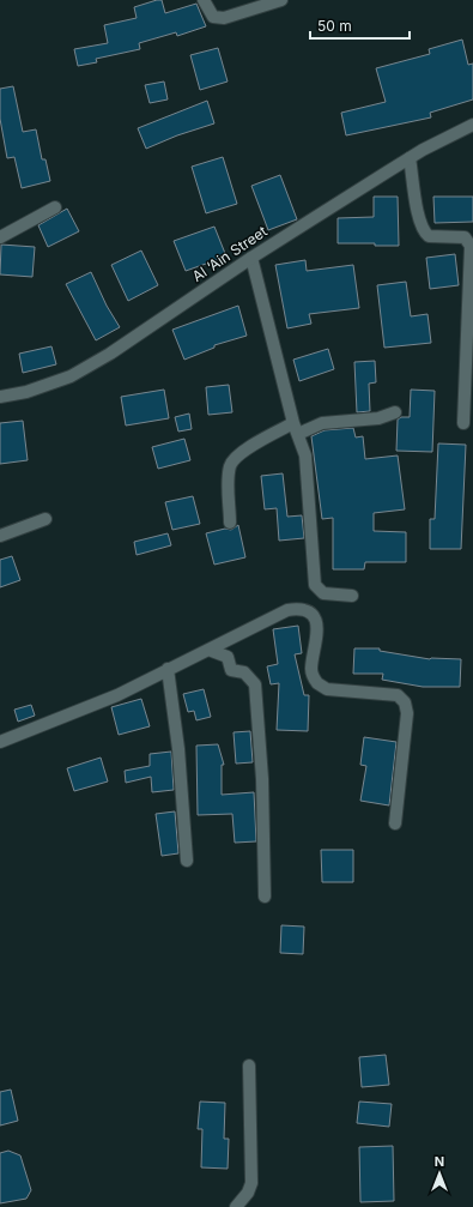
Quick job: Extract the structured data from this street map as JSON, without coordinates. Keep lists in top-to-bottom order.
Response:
{
  "streets": {
    "street": ["Al ‘Ain Street"]
  },
  "scale_bar": "50 m",
  "north": "top"
}
